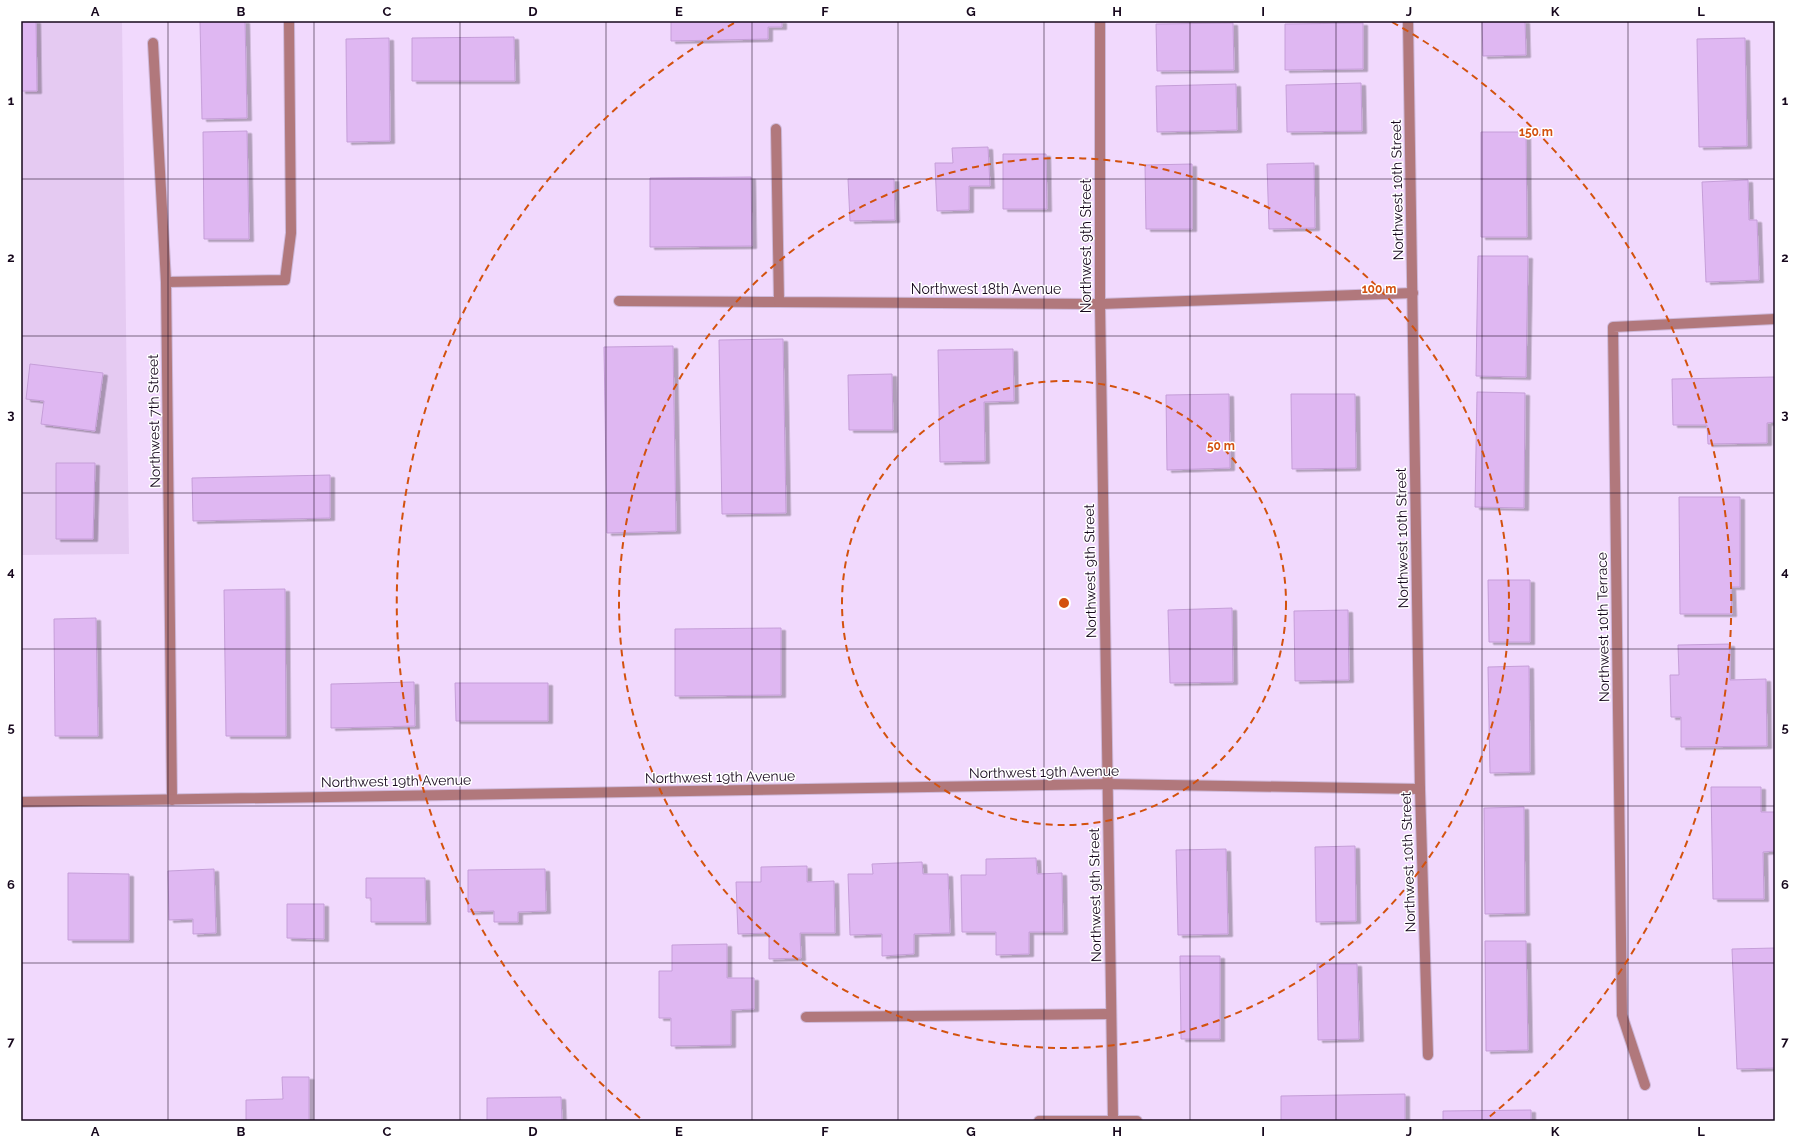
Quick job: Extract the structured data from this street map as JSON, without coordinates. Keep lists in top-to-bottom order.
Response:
{
  "streets": {
    "street": [
      "Northwest 10th Street",
      "Northwest 9th Street",
      "Northwest 18th Avenue",
      "Northwest 7th Street",
      "Northwest 10th Terrace",
      "Northwest 19th Avenue"
    ]
  },
  "crossings": [
    ["Northwest 10th Street", "Northwest 18th Avenue"],
    ["Northwest 10th Street", "Northwest 19th Avenue"],
    ["Northwest 9th Street", "Northwest 18th Avenue"],
    ["Northwest 9th Street", "Northwest 19th Avenue"],
    ["Northwest 7th Street", "Northwest 19th Avenue"]
  ],
  "grid": {
    "columns": [
      "A",
      "B",
      "C",
      "D",
      "E",
      "F",
      "G",
      "H",
      "I",
      "J",
      "K",
      "L"
    ],
    "rows": [
      "1",
      "2",
      "3",
      "4",
      "5",
      "6",
      "7"
    ]
  },
  "rings": ["150 m", "100 m", "50 m"]
}
